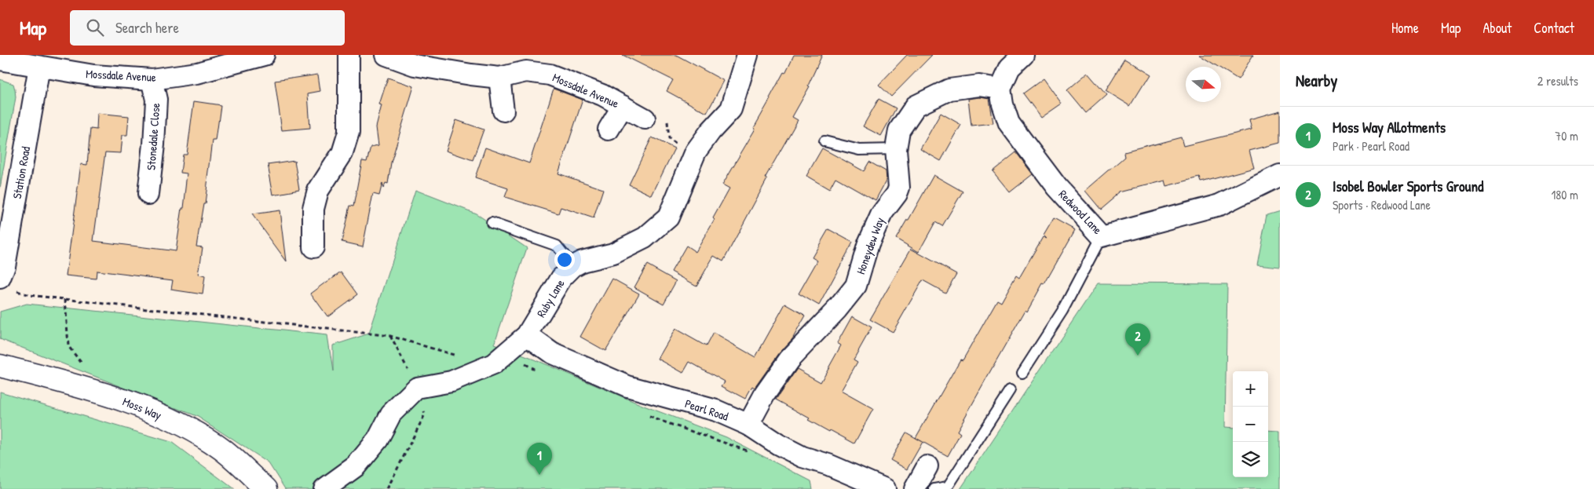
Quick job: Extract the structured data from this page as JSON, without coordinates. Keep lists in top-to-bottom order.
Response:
{
  "streets": {
    "street": [
      "Mossdale Avenue",
      "Stonedale Close",
      "Station Road",
      "Redwood Lane",
      "Honeydew Way",
      "Ruby Lane",
      "Moss Way",
      "Pearl Road"
    ]
  },
  "crossings": [
    ["Mossdale Avenue", "Stonedale Close"],
    ["Mossdale Avenue", "Station Road"],
    ["Redwood Lane", "Honeydew Way"],
    ["Honeydew Way", "Pearl Road"],
    ["Ruby Lane", "Pearl Road"]
  ],
  "north": "right",
  "page": {
    "header": "Map",
    "search": "Search here",
    "nav": [
      "Home",
      "Map",
      "About",
      "Contact"
    ],
    "heading": ["Nearby", "2 results"],
    "list": [
      {
        "mark": "1",
        "name": "Moss Way Allotments",
        "note": "Park · Pearl Road",
        "value": "70 m"
      },
      {
        "mark": "2",
        "name": "Isobel Bowler Sports Ground",
        "note": "Sports · Redwood Lane",
        "value": "180 m"
      }
    ],
    "pins": ["2", "1"],
    "map_buttons": ["+", "−"]
  }
}
